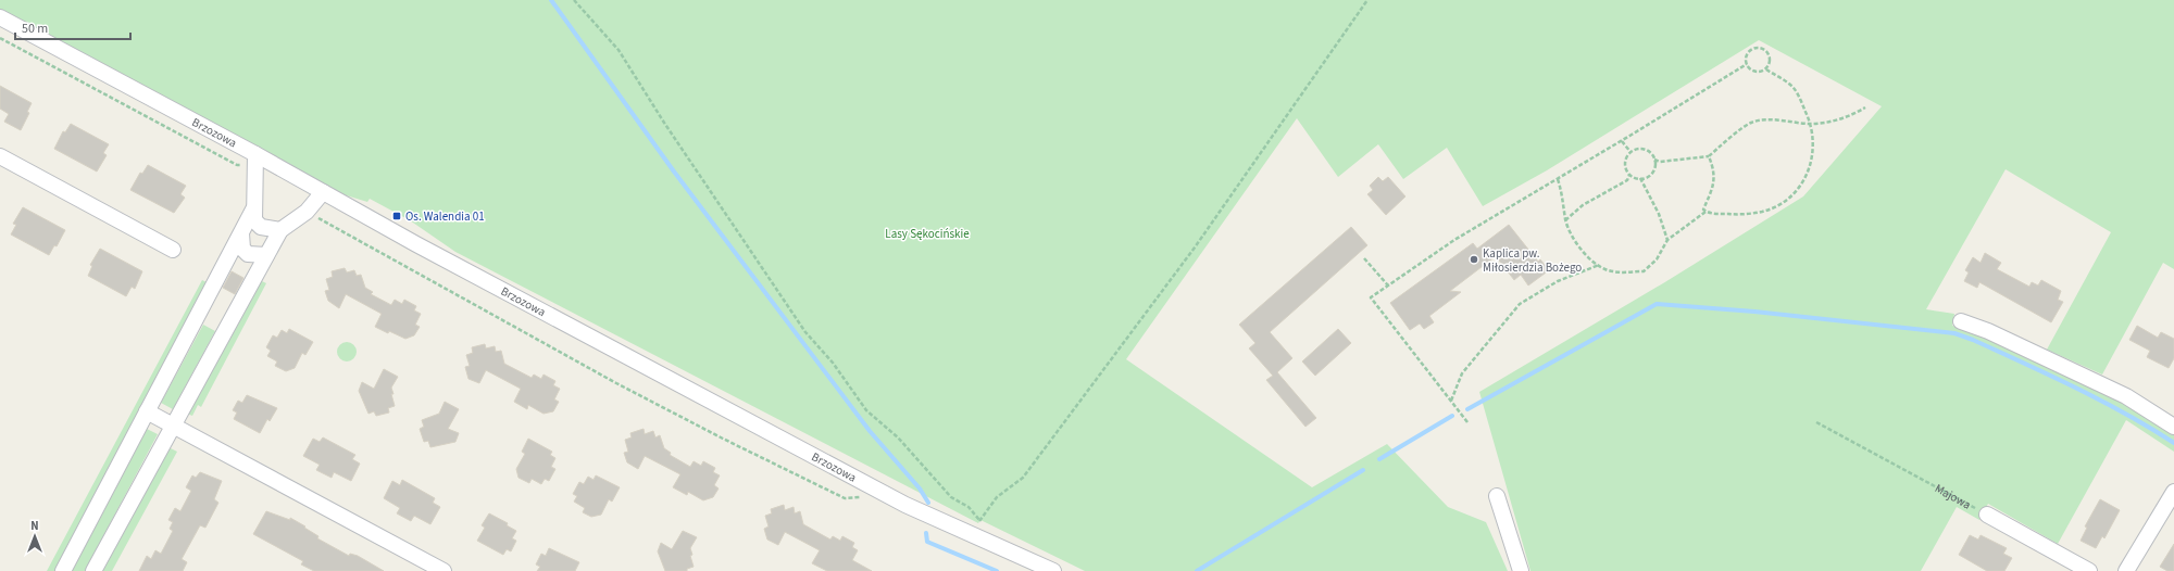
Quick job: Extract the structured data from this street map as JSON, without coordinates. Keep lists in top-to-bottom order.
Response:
{
  "streets": {
    "street": ["Brzozowa"],
    "path": ["Majowa"]
  },
  "parks": ["Lasy Sękocińskie"],
  "places": {
    "transit": ["Os. Walendia 01"],
    "other": ["Kaplica pw. Miłosierdzia Bożego"]
  },
  "scale_bar": "50 m",
  "north": "top"
}
